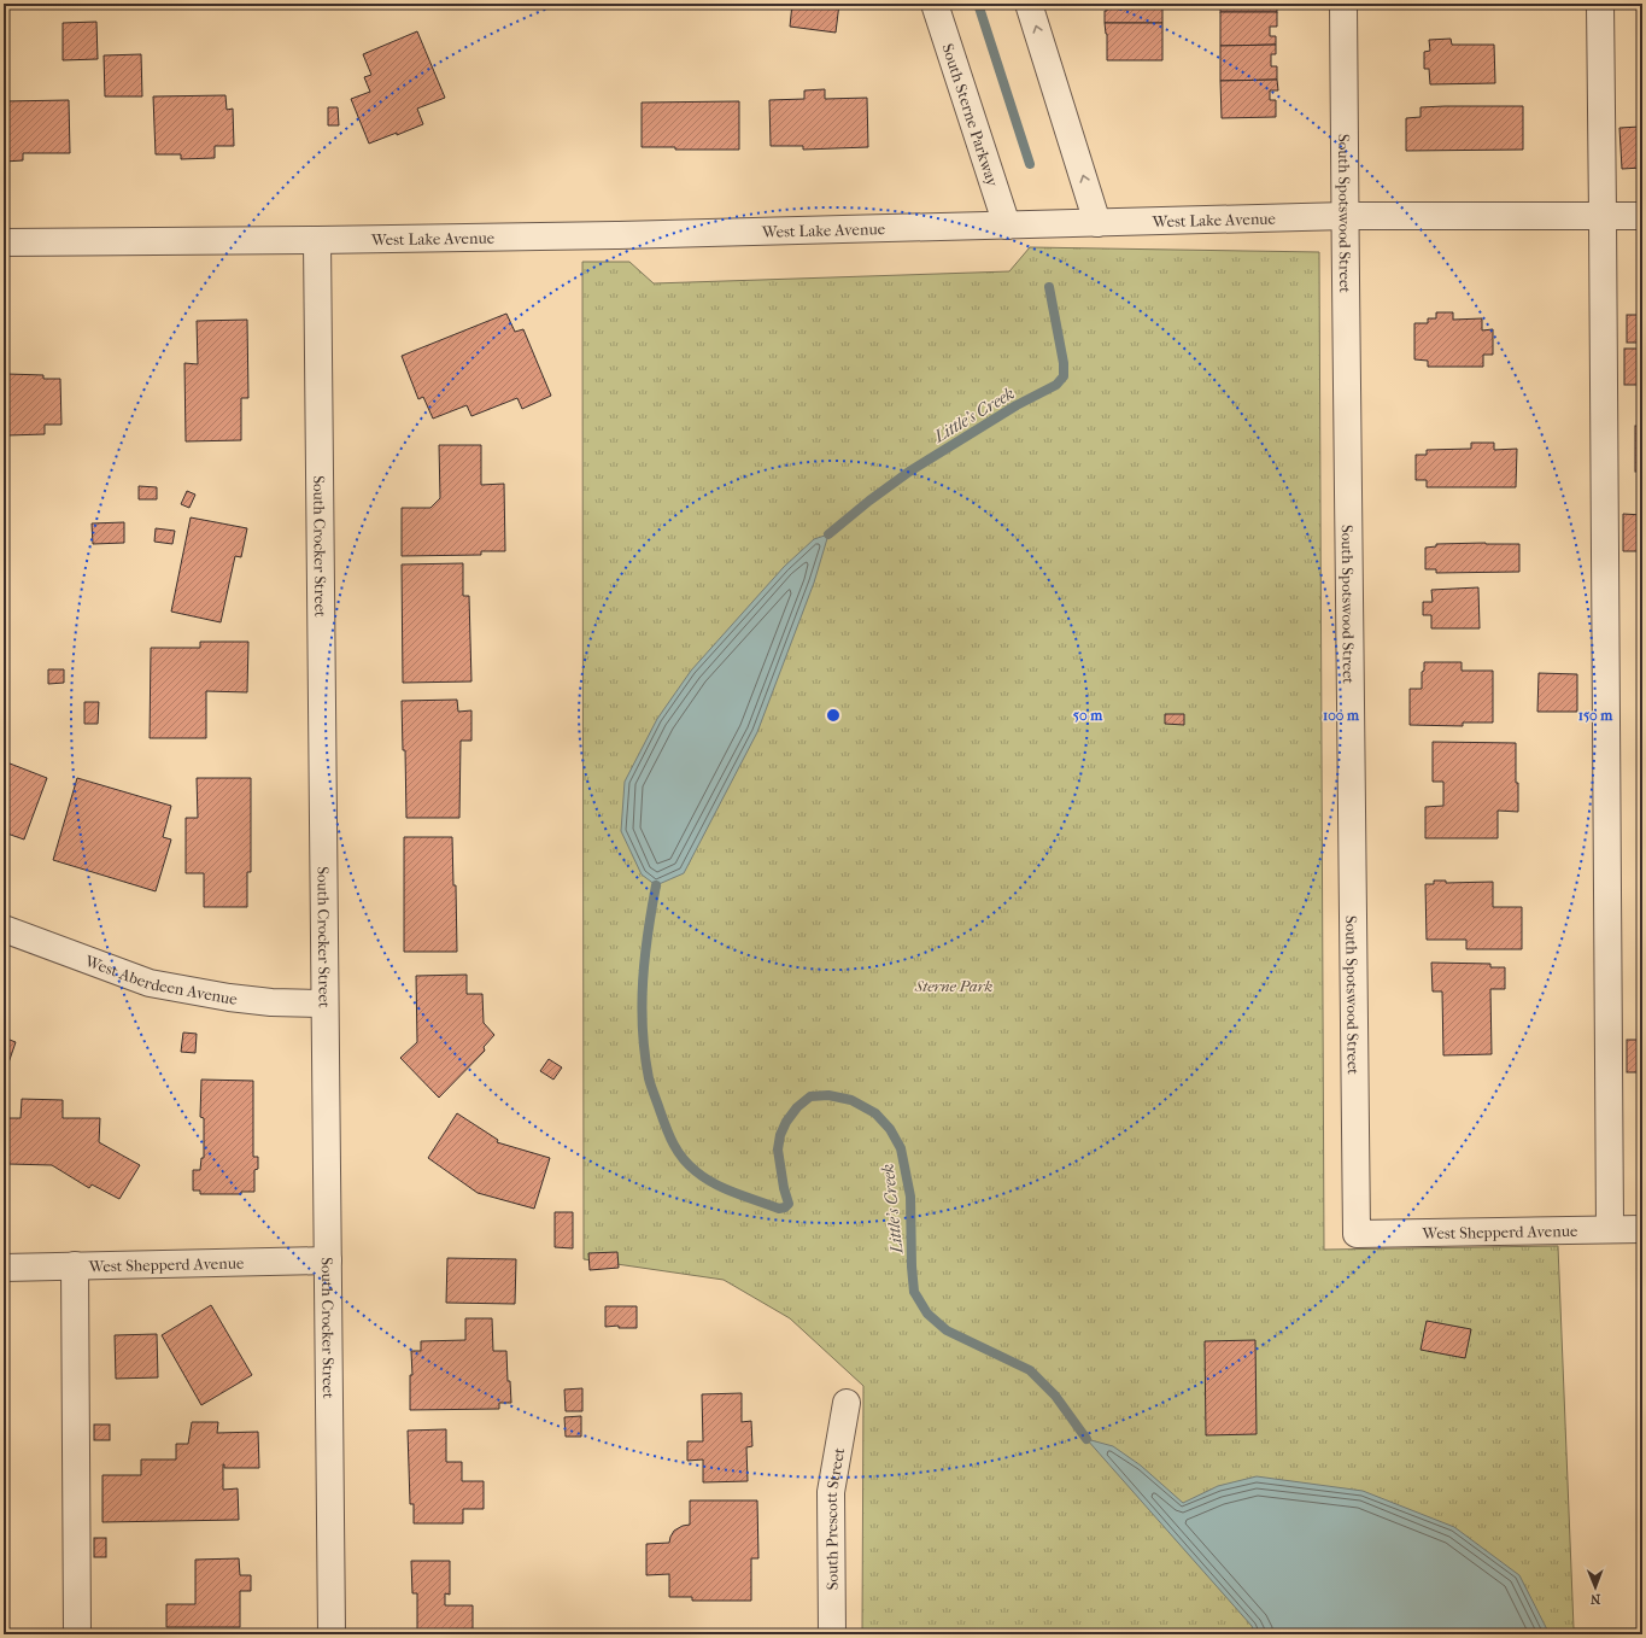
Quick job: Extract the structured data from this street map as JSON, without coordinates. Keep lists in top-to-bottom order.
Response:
{
  "streets": {
    "street": [
      "South Sterne Parkway",
      "South Spotswood Street",
      "West Lake Avenue",
      "South Crocker Street",
      "West Aberdeen Avenue",
      "West Shepperd Avenue",
      "South Prescott Street"
    ]
  },
  "crossings": [
    ["South Sterne Parkway", "West Lake Avenue"],
    ["South Spotswood Street", "West Lake Avenue"],
    ["South Spotswood Street", "West Shepperd Avenue"],
    ["West Lake Avenue", "South Crocker Street"],
    ["South Crocker Street", "West Aberdeen Avenue"],
    ["South Crocker Street", "West Shepperd Avenue"]
  ],
  "water": ["Little's Creek"],
  "parks": ["Sterne Park"],
  "north": "bottom",
  "rings": ["50 m", "100 m", "150 m"]
}
